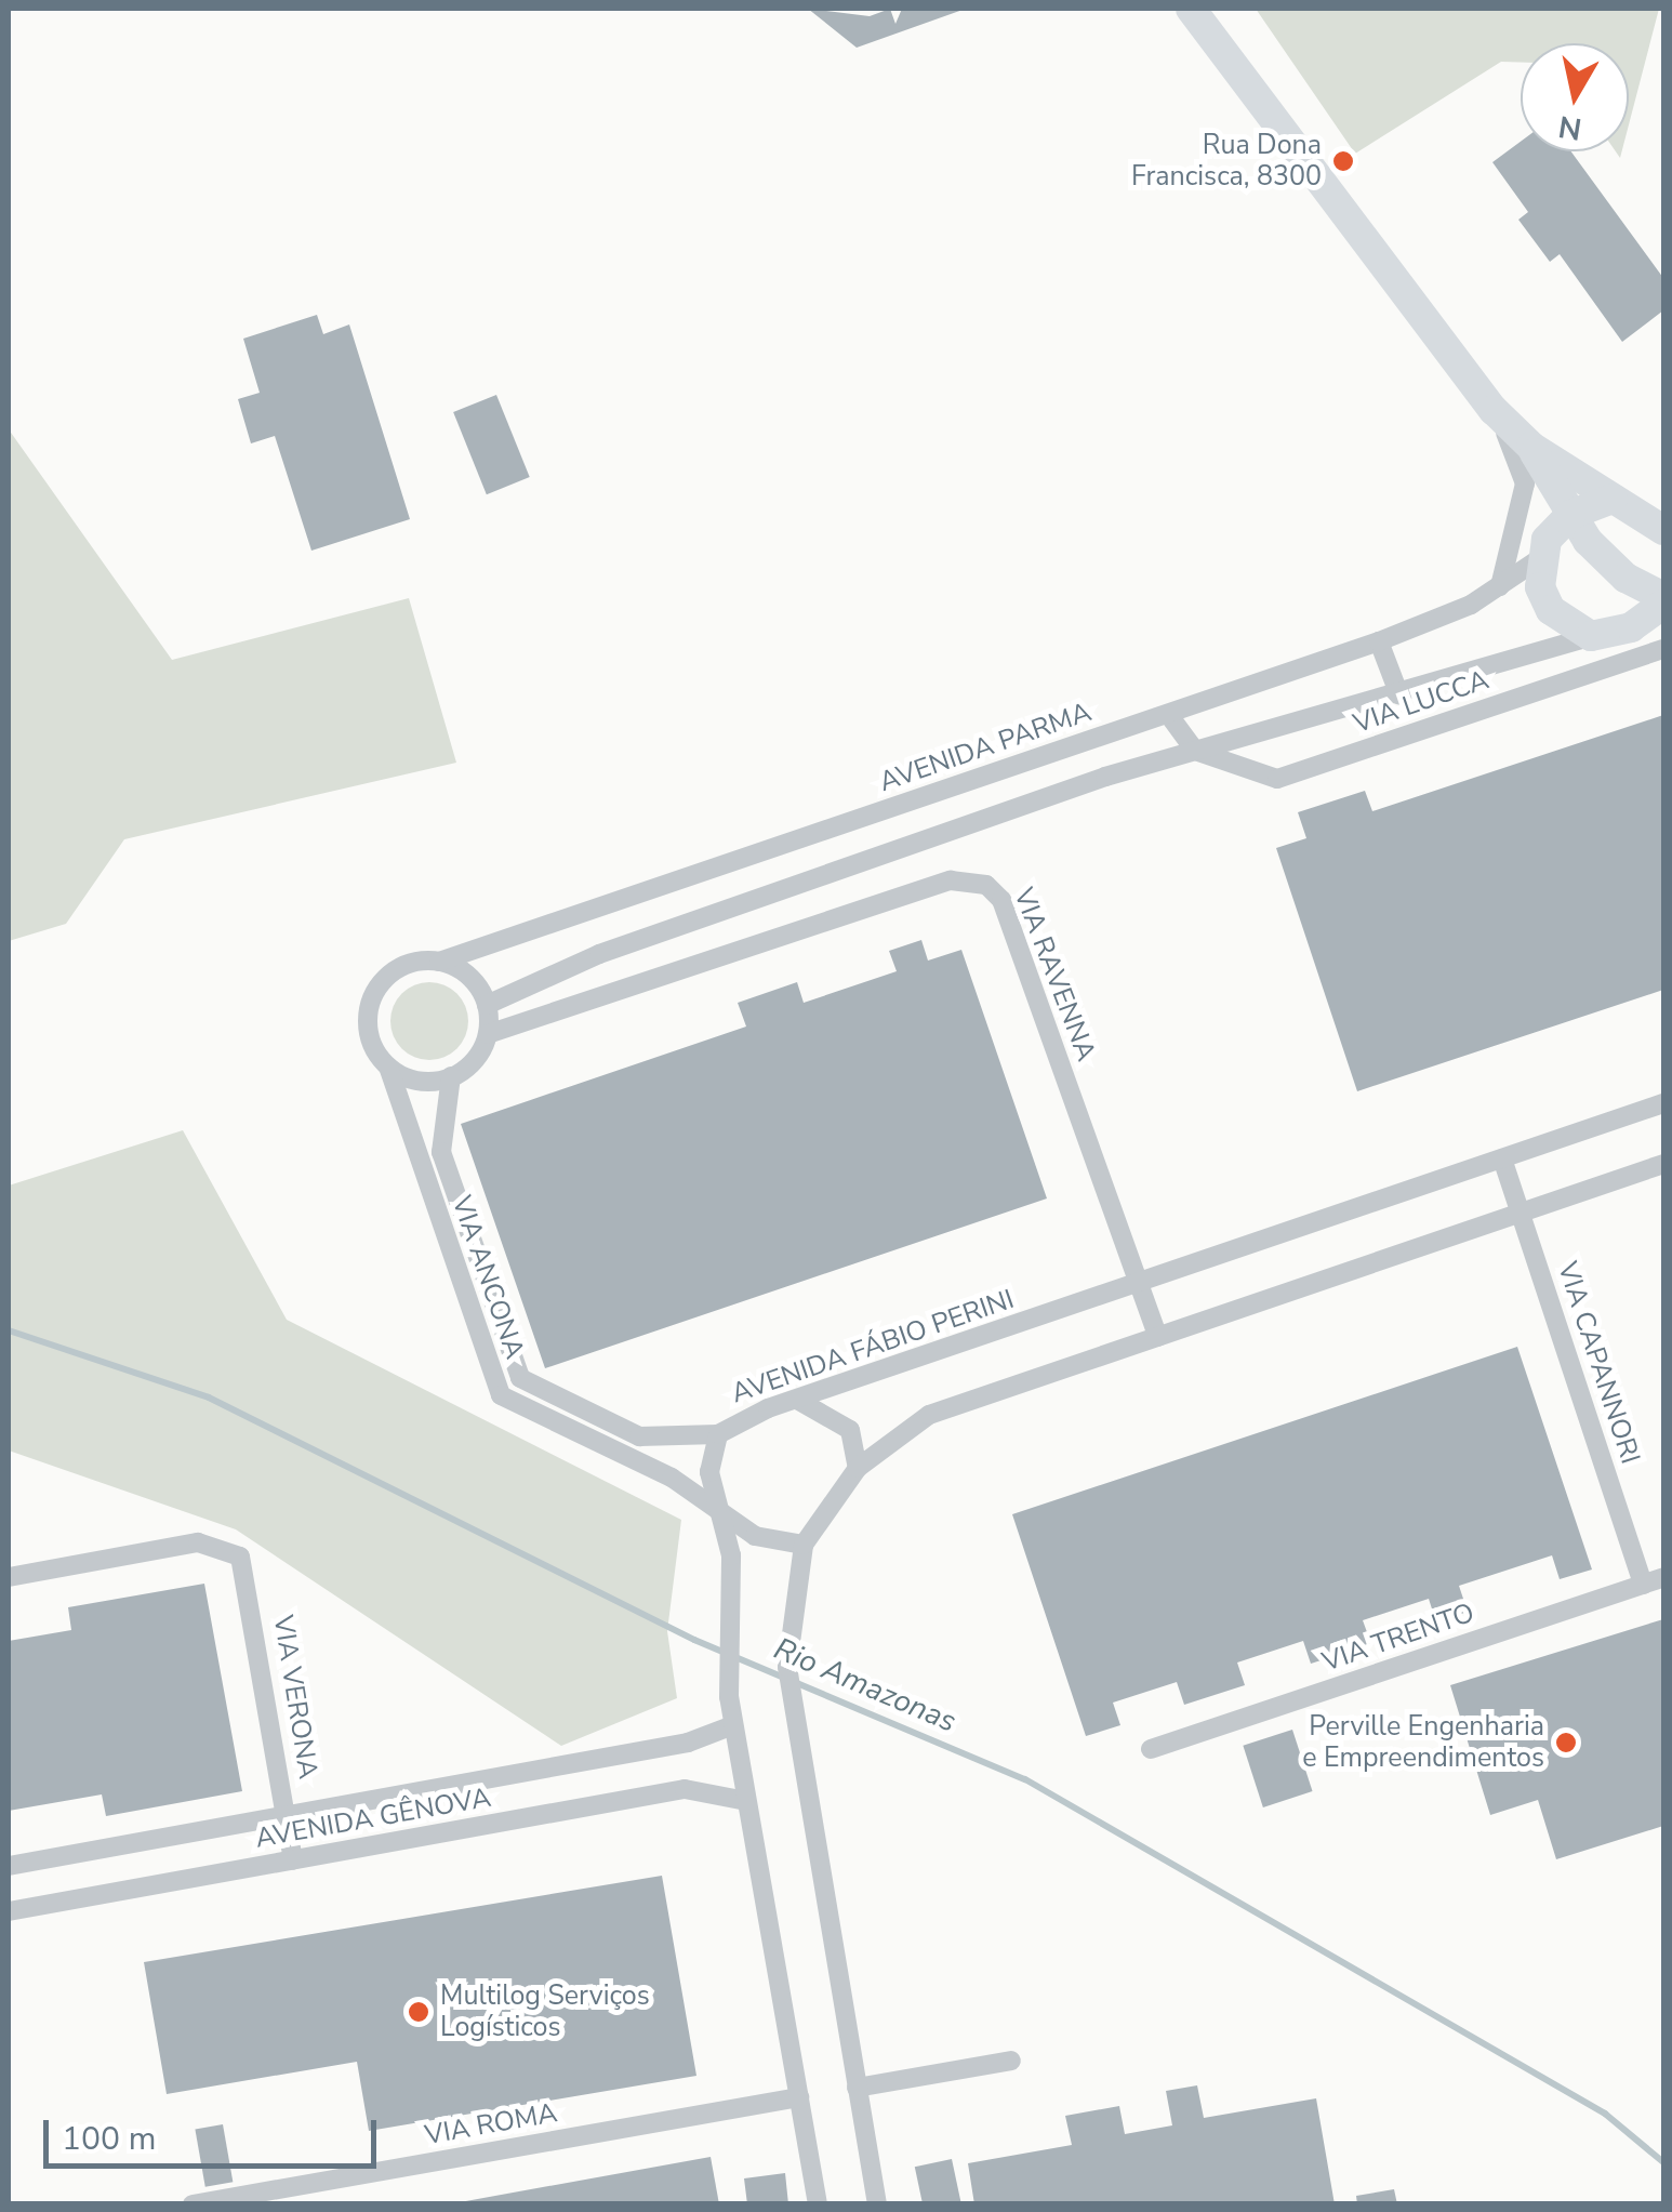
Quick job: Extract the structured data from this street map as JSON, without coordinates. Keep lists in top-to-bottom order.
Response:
{
  "streets": {
    "street": [
      "VIA LUCCA",
      "AVENIDA PARMA",
      "VIA RAVENNA",
      "VIA ANCONA",
      "AVENIDA FÁBIO PERINI",
      "VIA CAPANNORI",
      "VIA TRENTO",
      "VIA VERONA",
      "AVENIDA GÊNOVA",
      "VIA ROMA"
    ]
  },
  "crossings": [
    ["AVENIDA PARMA", "VIA RAVENNA"],
    ["AVENIDA PARMA", "VIA ANCONA"],
    ["VIA RAVENNA", "VIA ANCONA"],
    ["VIA RAVENNA", "AVENIDA FÁBIO PERINI"],
    ["VIA ANCONA", "AVENIDA FÁBIO PERINI"],
    ["AVENIDA FÁBIO PERINI", "VIA CAPANNORI"],
    ["AVENIDA FÁBIO PERINI", "AVENIDA GÊNOVA"],
    ["AVENIDA FÁBIO PERINI", "VIA ROMA"],
    ["VIA CAPANNORI", "VIA TRENTO"],
    ["VIA VERONA", "AVENIDA GÊNOVA"]
  ],
  "water": ["Rio Amazonas"],
  "places": ["Rua Dona Francisca, 8300", "Perville Engenharia e Empreendimentos", "Multilog Serviços Logísticos"],
  "scale_bar": "100 m",
  "north": "bottom"
}
